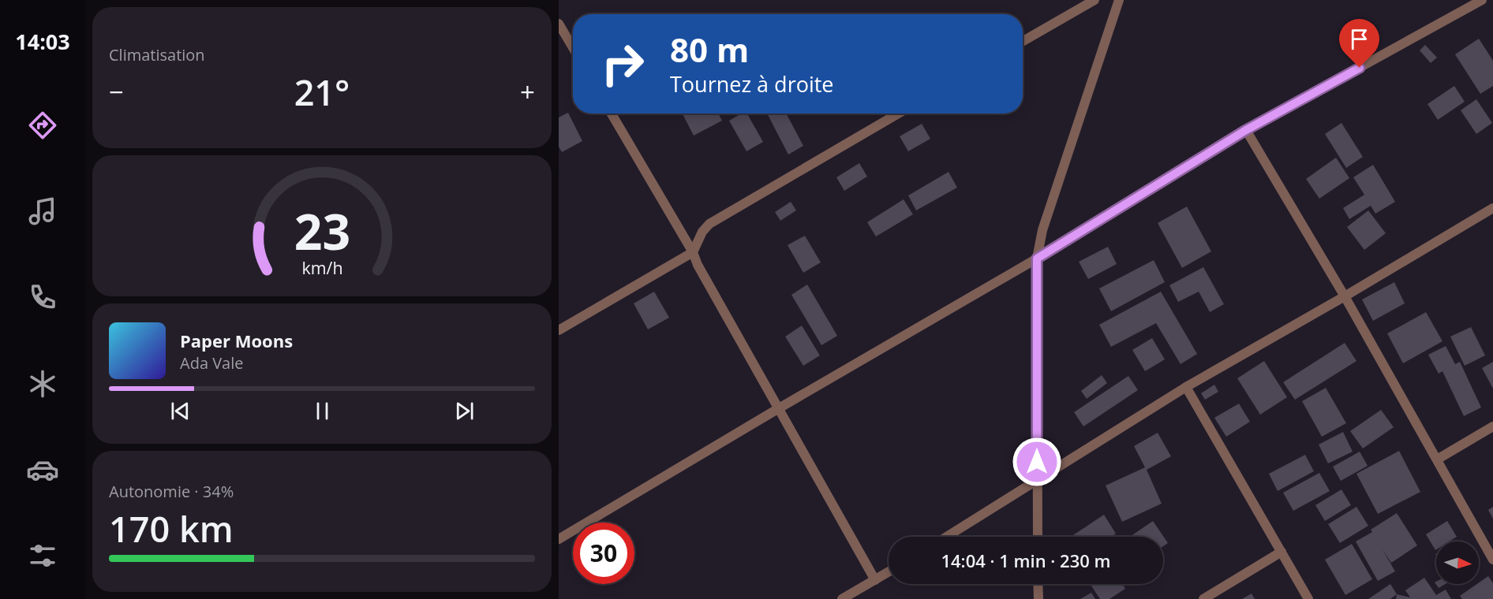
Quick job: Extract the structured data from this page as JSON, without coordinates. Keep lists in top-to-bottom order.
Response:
{
  "north": "right",
  "page": {
    "tabs": "14:03",
    "tile": [
      "Climatisation",
      ["Autonomie · 34%", "170 km"]
    ],
    "turn": ["80 m", "Tournez à droite"],
    "heat": ["−", "21°", "+"],
    "song": ["Paper Moons", "Ada Vale"],
    "limit": "30",
    "trip": "14:04 · 1 min · 230 m",
    "gauge": ["23", "km/h"]
  }
}
